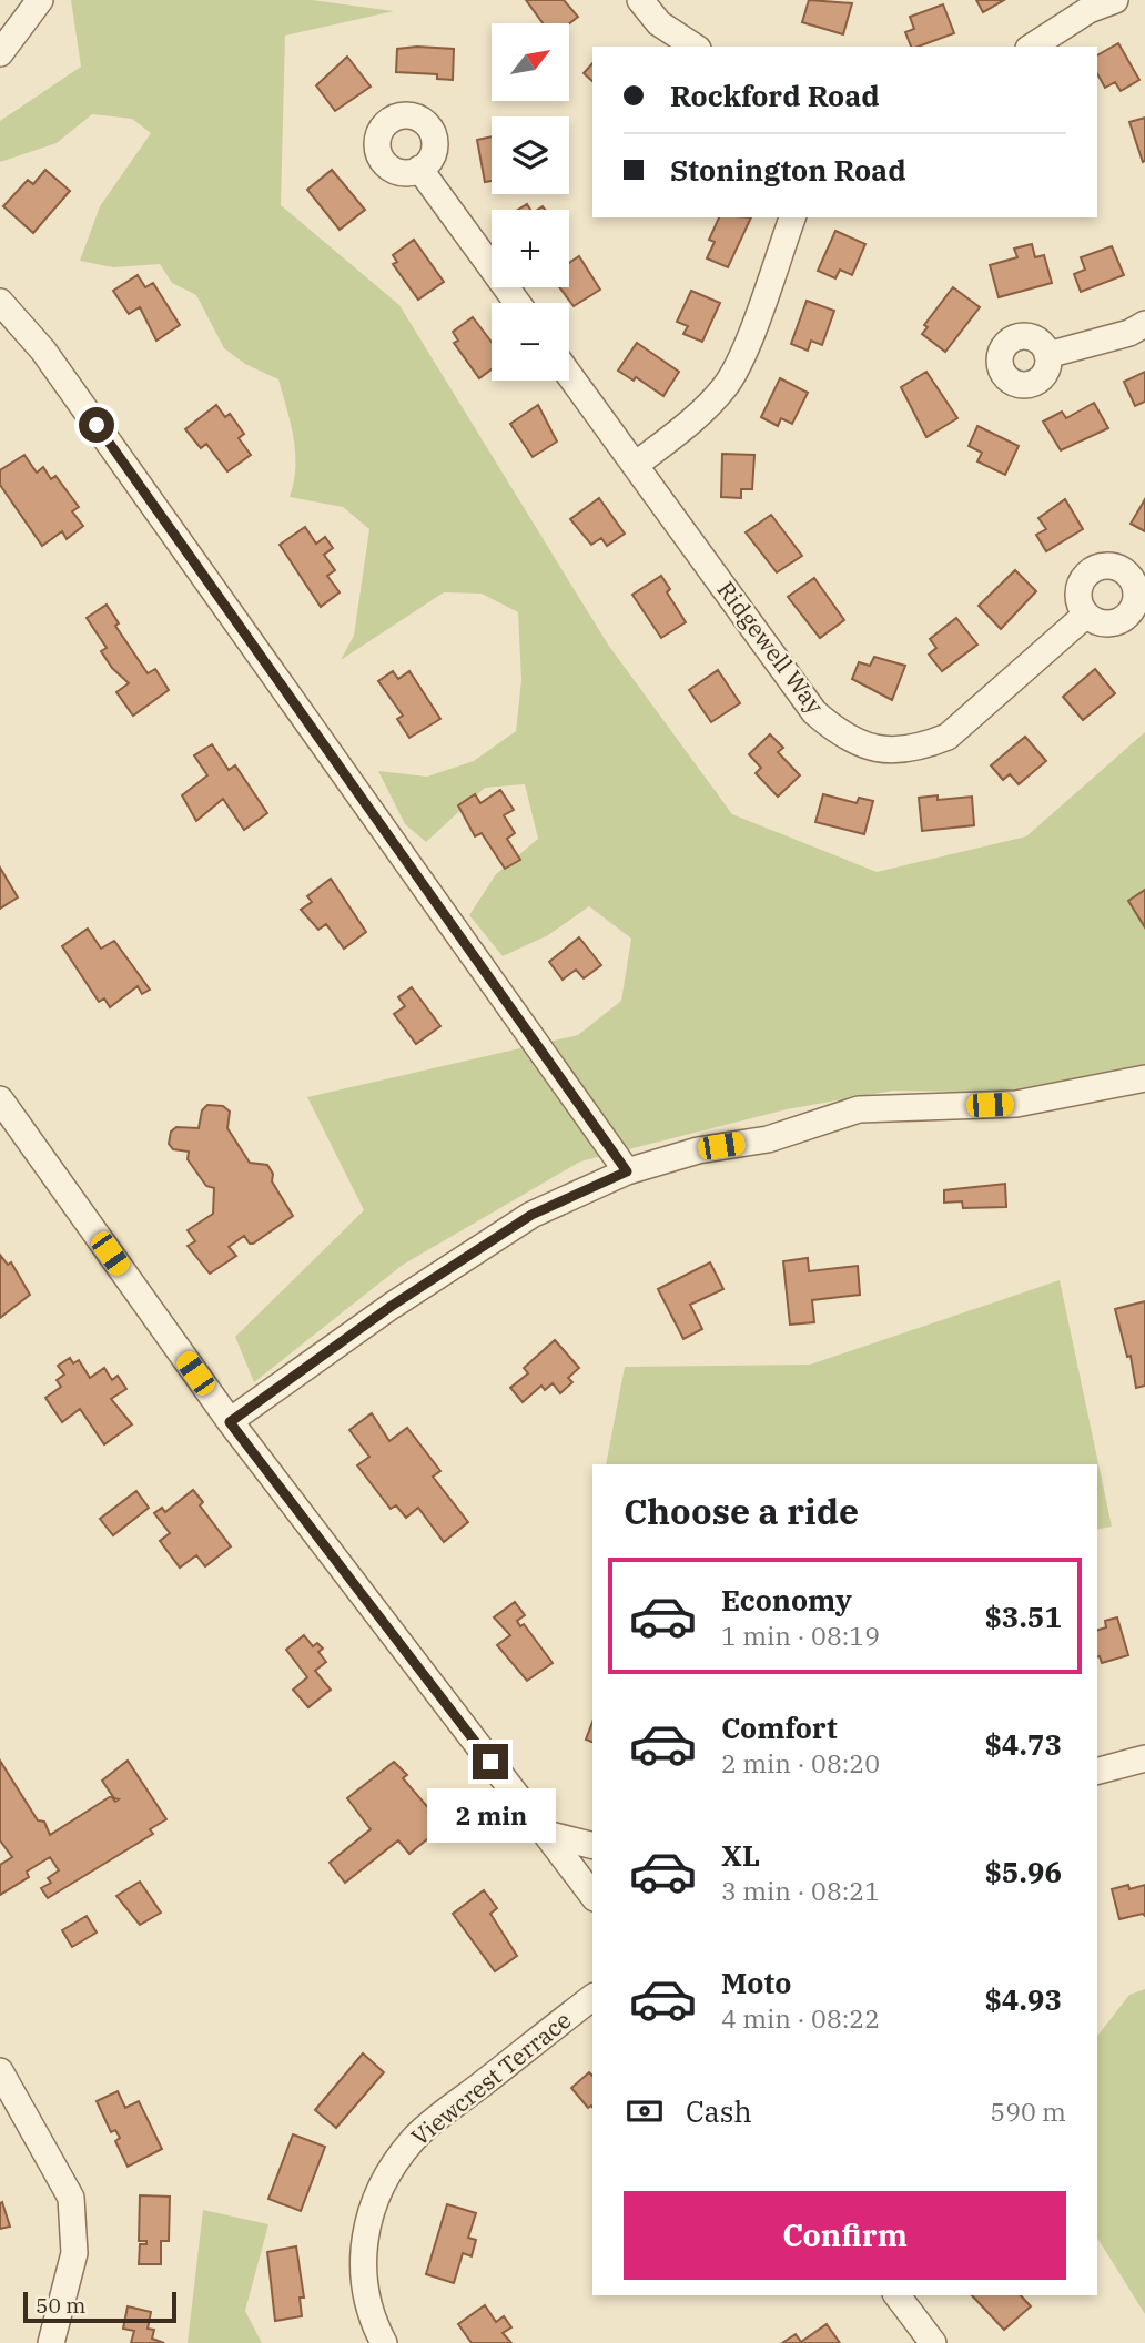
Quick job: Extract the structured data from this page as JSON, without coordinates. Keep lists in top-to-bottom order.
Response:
{
  "streets": {
    "street": ["Ridgewell Way", "Viewcrest Terrace"]
  },
  "scale_bar": "50 m",
  "north": "top right",
  "page": {
    "map_buttons": ["+", "−"],
    "banner": ["Rockford Road", "Stonington Road"],
    "heading": "Choose a ride",
    "list": [
      {
        "name": "Economy",
        "note": "1 min · 08:19",
        "value": "$3.51"
      },
      {
        "name": "Comfort",
        "note": "2 min · 08:20",
        "value": "$4.73"
      },
      {
        "name": "XL",
        "note": "3 min · 08:21",
        "value": "$5.96"
      },
      {
        "name": "Moto",
        "note": "4 min · 08:22",
        "value": "$4.93"
      }
    ],
    "bubble": "2 min",
    "pay": ["Cash", "590 m"],
    "buttons": "Confirm",
    "scale": "50 m"
  }
}
